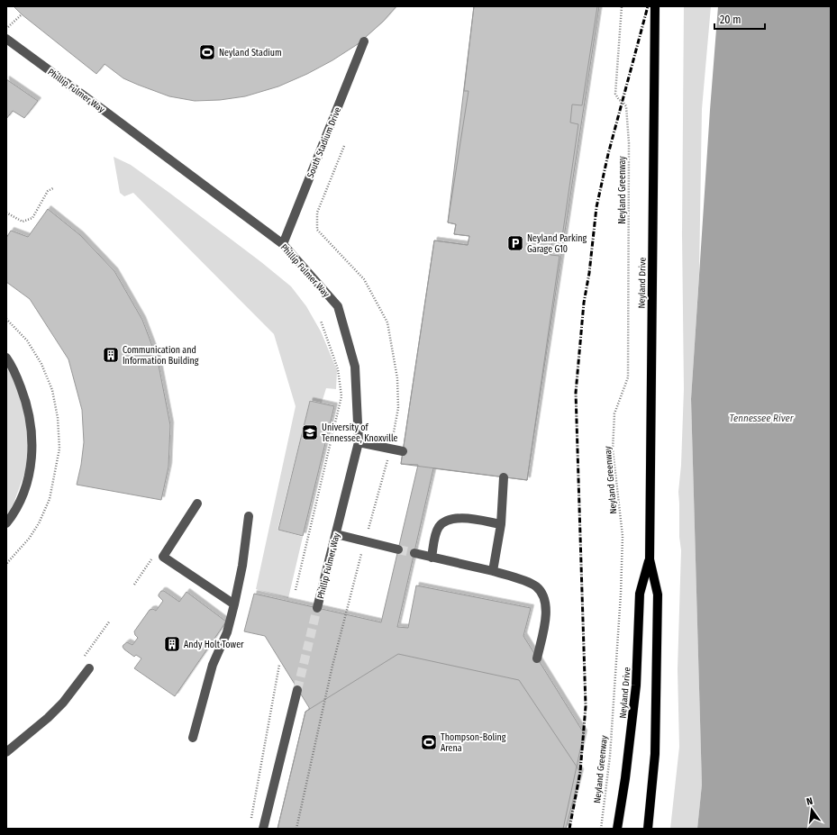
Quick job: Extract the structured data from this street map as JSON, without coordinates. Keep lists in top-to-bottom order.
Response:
{
  "streets": {
    "main road": ["Neyland Drive"],
    "street": ["Phillip Fulmer Way", "South Stadium Drive"],
    "path": ["Neyland Greenway"]
  },
  "crossings": [
    ["Phillip Fulmer Way", "South Stadium Drive"]
  ],
  "water": ["Tennessee River"],
  "places": {
    "sports": ["Neyland Stadium", "Thompson-Boling Arena"],
    "parking": ["Neyland Parking Garage G10"],
    "building": ["Communication and Information Building", "Andy Holt Tower"],
    "school or university": ["University of Tennessee, Knoxville"]
  },
  "scale_bar": "20 m",
  "north": "top"
}
